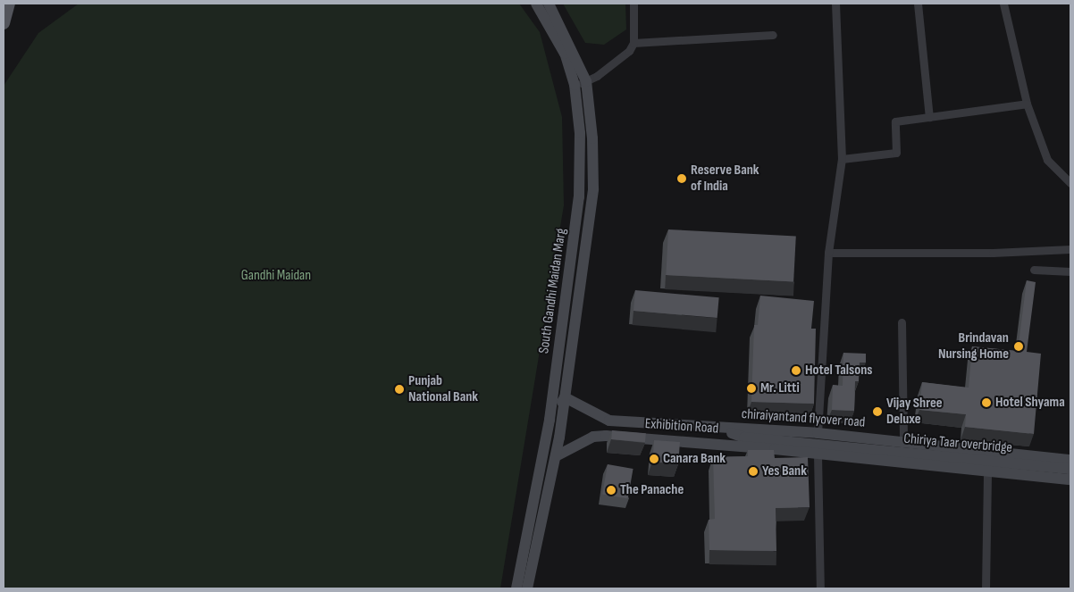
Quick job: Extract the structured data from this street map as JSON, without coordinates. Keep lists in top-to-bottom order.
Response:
{
  "streets": {
    "main road": [
      "South Gandhi Maidan Marg",
      "chiraiyantand flyover road",
      "Exhibition Road",
      "Chiriya Taar overbridge"
    ]
  },
  "parks": ["Gandhi Maidan"],
  "places": [
    "Reserve Bank of India",
    "Brindavan Nursing Home",
    "Hotel Talsons",
    "Mr. Litti",
    "Punjab National Bank",
    "Hotel Shyama",
    "Vijay Shree Deluxe",
    "Canara Bank",
    "Yes Bank",
    "The Panache"
  ]
}
